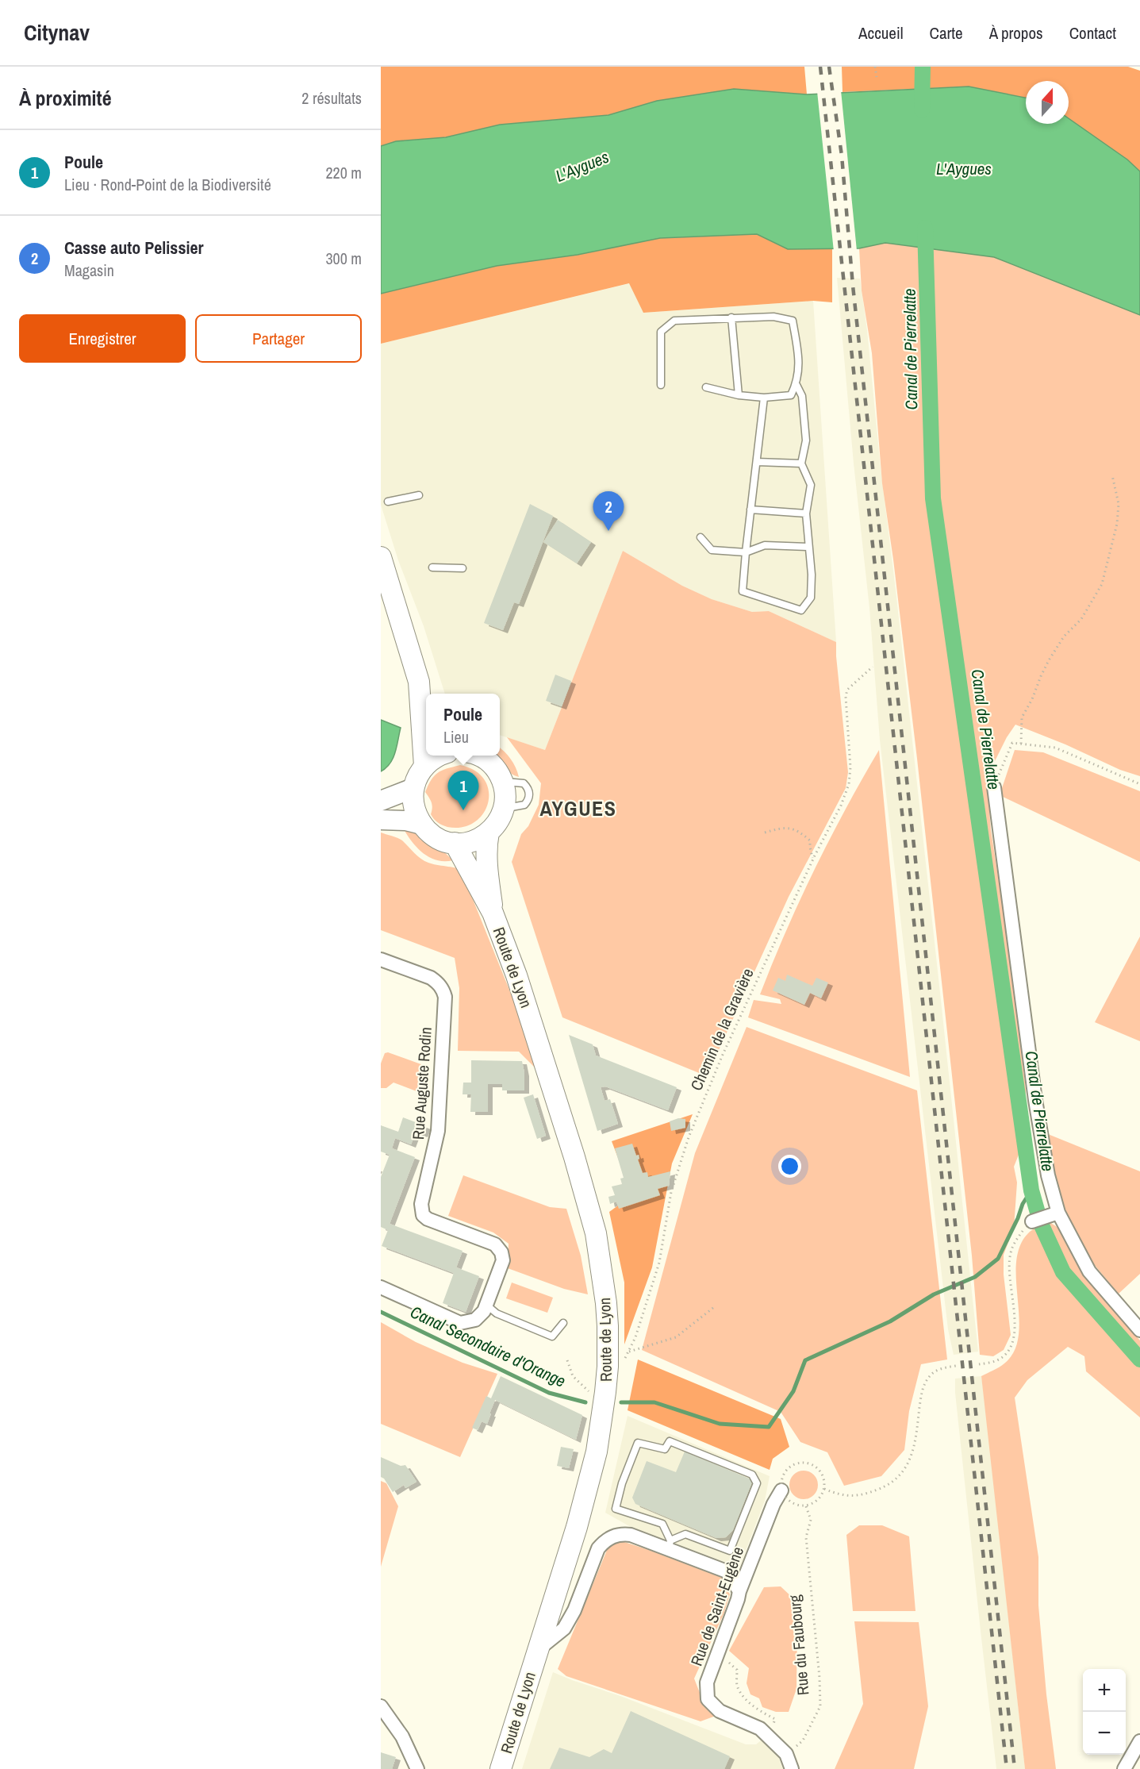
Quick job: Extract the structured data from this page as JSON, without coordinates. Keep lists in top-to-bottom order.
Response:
{
  "streets": {
    "main road": ["Route de Lyon"],
    "street": ["Rue Auguste Rodin", "Rue de Saint-Eugène"],
    "path": ["Chemin de la Gravière", "Rue du Faubourg"]
  },
  "crossings": [
    ["Route de Lyon", "Chemin de la Gravière"],
    ["Rue de Saint-Eugène", "Rue du Faubourg"]
  ],
  "districts": ["AYGUES"],
  "water": ["L'Aygues", "Canal de Pierrelatte", "Canal Secondaire d'Orange"],
  "north": "top",
  "page": {
    "header": "Citynav",
    "nav": [
      "Accueil",
      "Carte",
      "À propos",
      "Contact"
    ],
    "heading": ["À proximité", "2 résultats"],
    "list": [
      {
        "mark": "1",
        "name": "Poule",
        "note": "Lieu · Rond-Point de la Biodiversité",
        "value": "220 m"
      },
      {
        "mark": "2",
        "name": "Casse auto Pelissier",
        "note": "Magasin",
        "value": "300 m"
      }
    ],
    "buttons": ["Enregistrer", "Partager"],
    "pins": ["2", "1"],
    "popup": ["Poule", "Lieu"],
    "map_buttons": ["+", "−"]
  }
}
